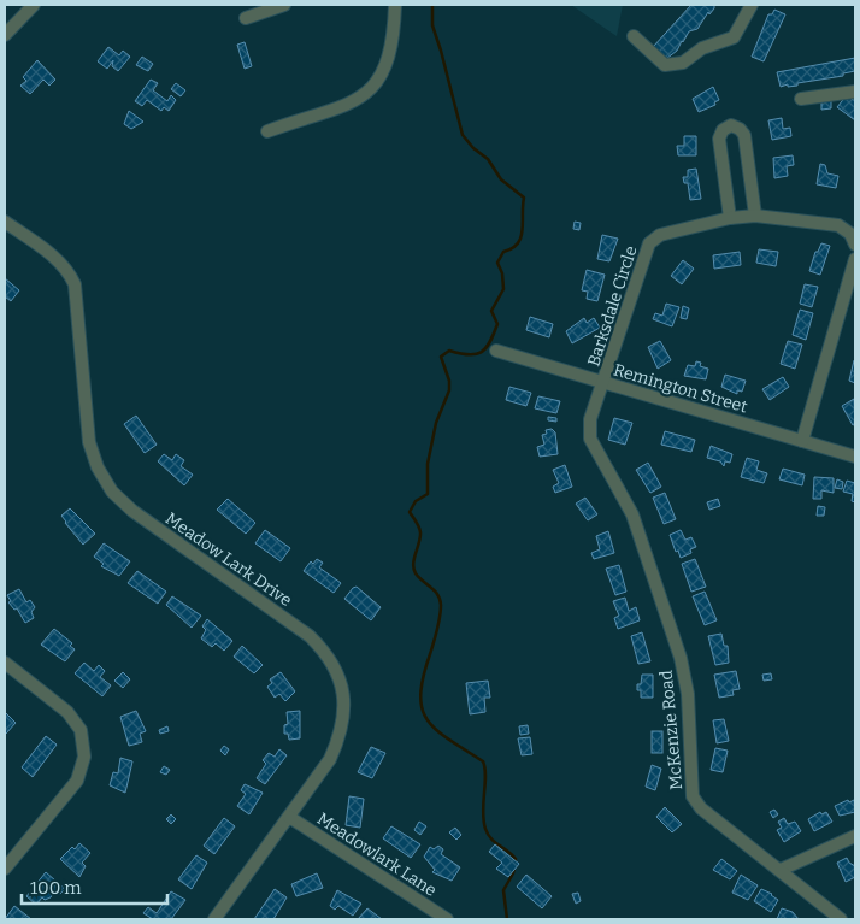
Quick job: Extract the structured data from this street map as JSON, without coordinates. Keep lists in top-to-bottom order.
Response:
{
  "streets": {
    "street": [
      "Barksdale Circle",
      "Remington Street",
      "Meadow Lark Drive",
      "McKenzie Road",
      "Meadowlark Lane"
    ]
  },
  "crossings": [
    ["Barksdale Circle", "Remington Street"],
    ["Barksdale Circle", "McKenzie Road"],
    ["Remington Street", "McKenzie Road"],
    ["Meadow Lark Drive", "Meadowlark Lane"]
  ],
  "scale_bar": "100 m"
}
